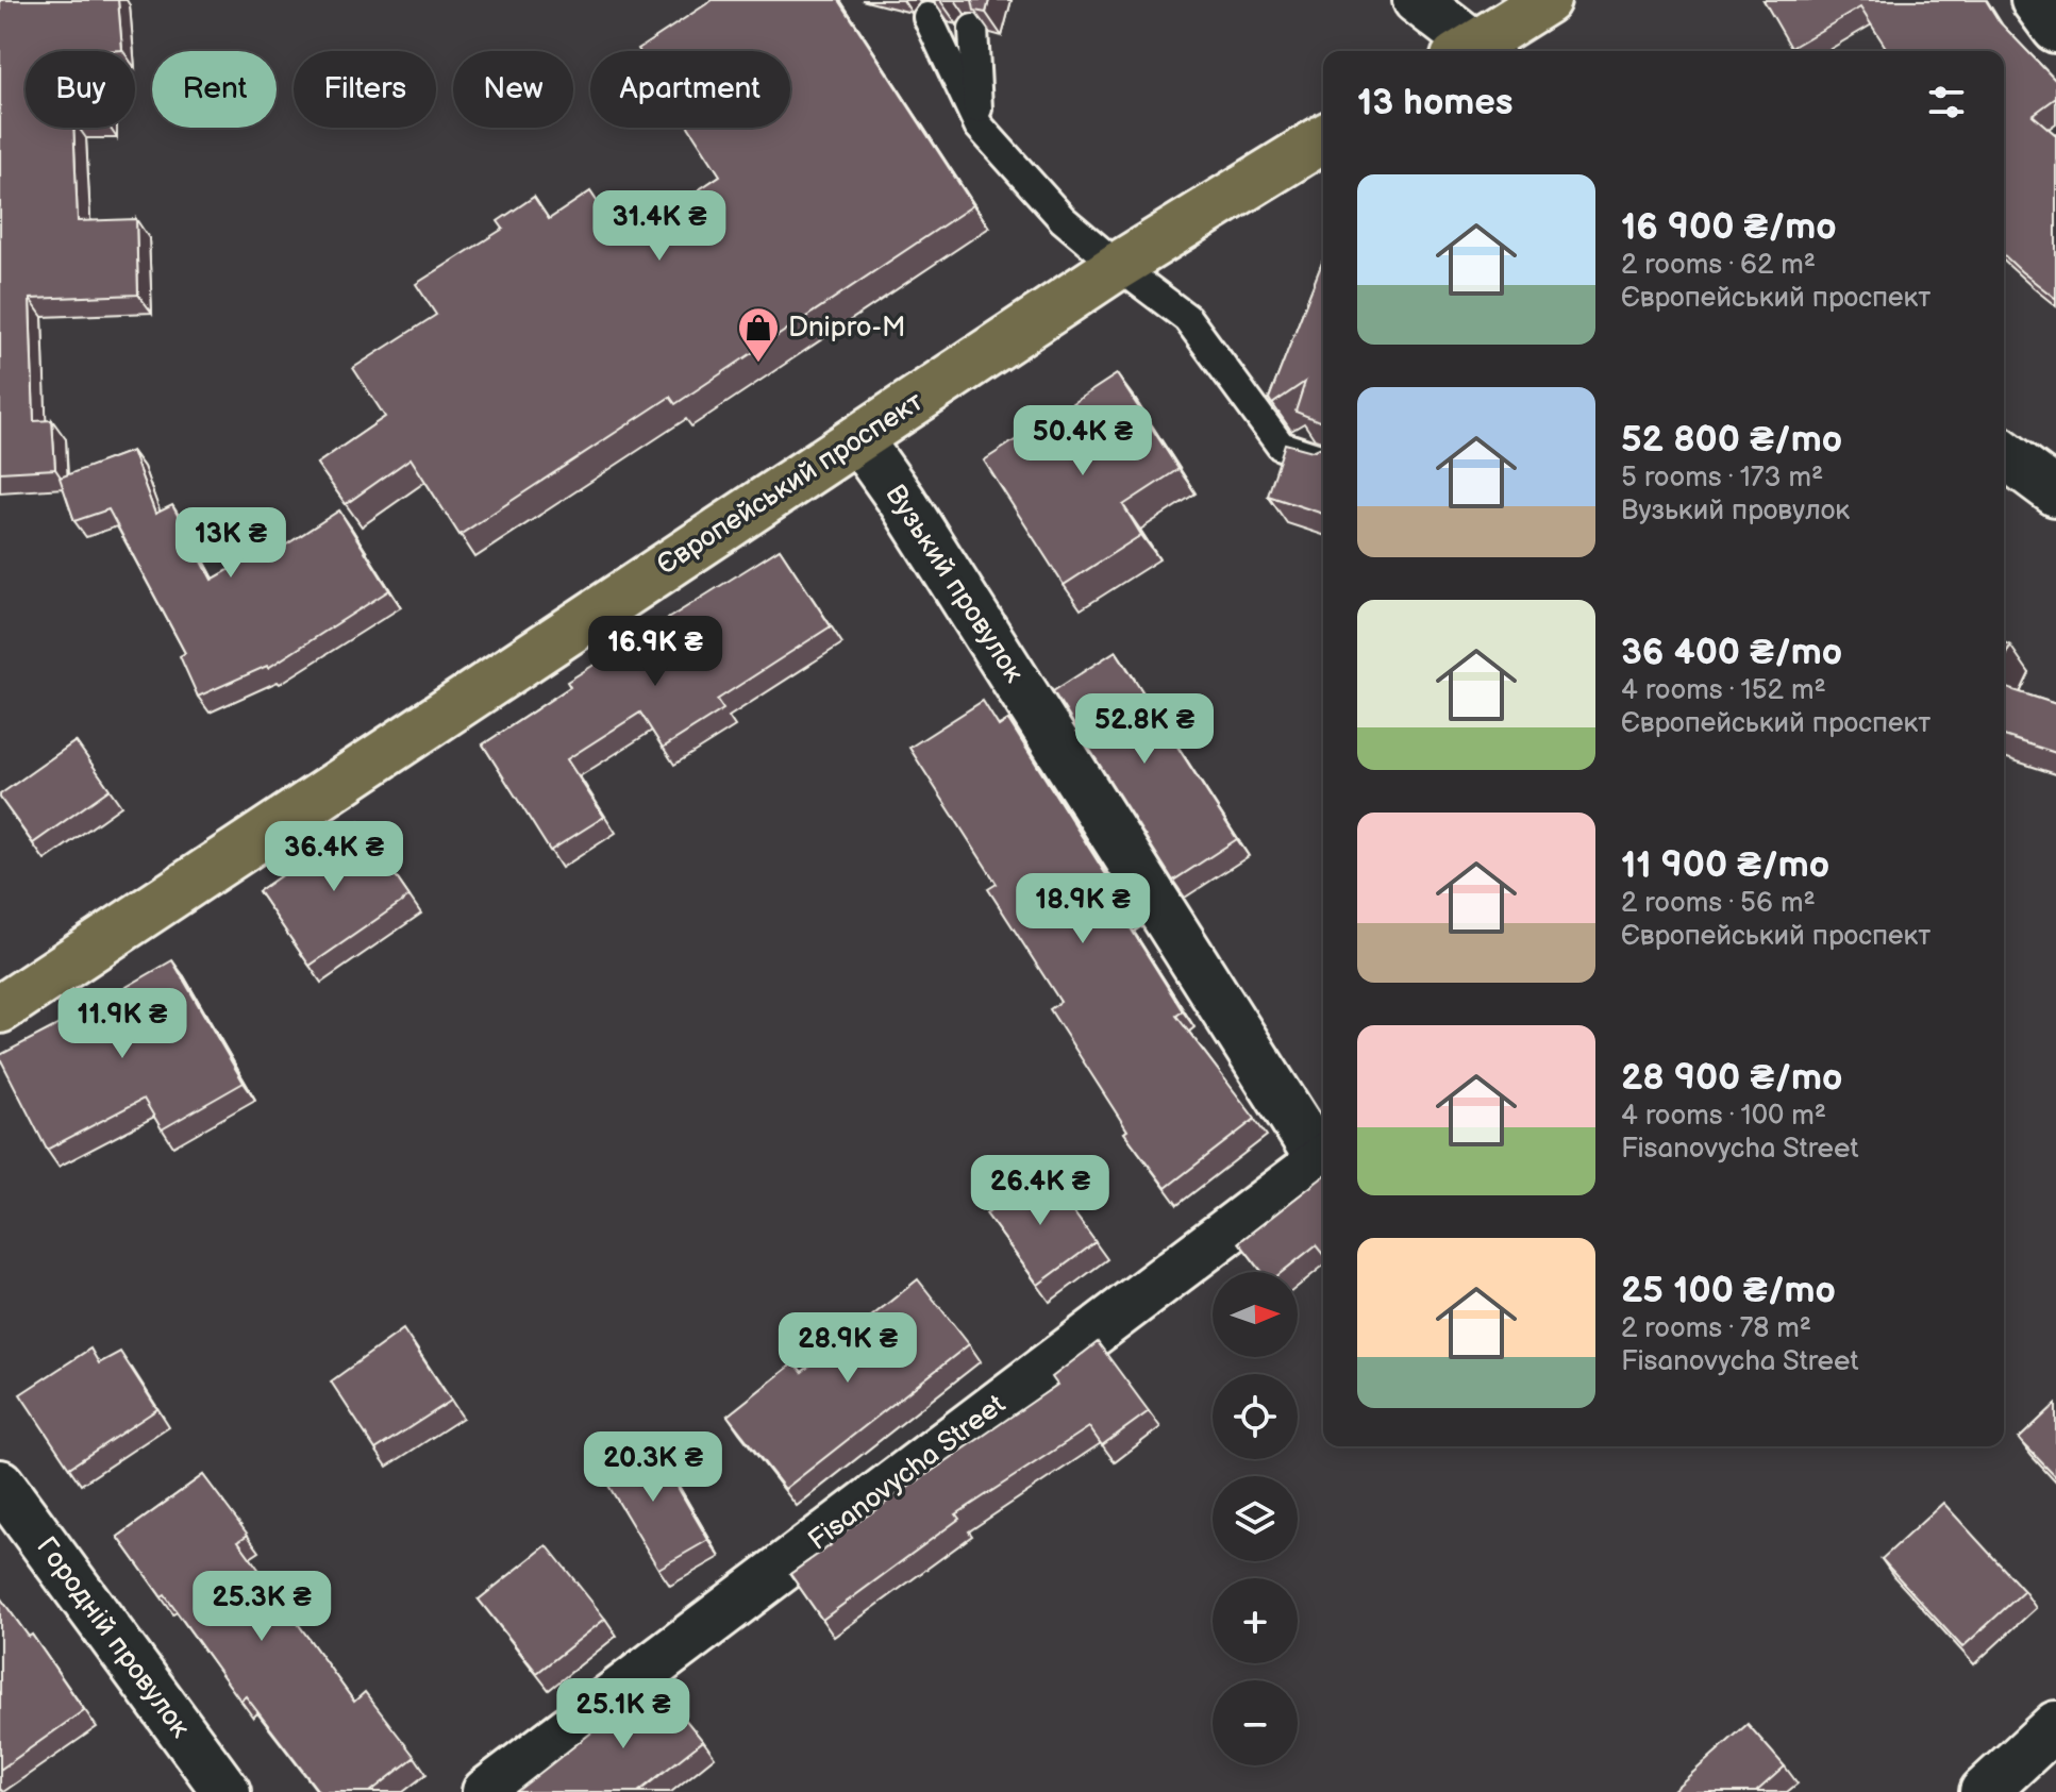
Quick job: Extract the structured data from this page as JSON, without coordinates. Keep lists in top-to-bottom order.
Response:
{
  "streets": {
    "main road": ["Європейський проспект"],
    "street": ["Вузький провулок", "Fisanovycha Street", "Городній провулок"]
  },
  "crossings": [
    ["Європейський проспект", "Вузький провулок"]
  ],
  "places": {
    "shop": ["Dnipro-M"]
  },
  "north": "right",
  "page": {
    "chip": [
      "Buy",
      "Rent",
      "Filters",
      "New",
      "Apartment"
    ],
    "heading": "13 homes",
    "list": [
      {
        "name": "16 900 ₴/mo",
        "note": "2 rooms · 62 m² · Європейський проспект"
      },
      {
        "name": "52 800 ₴/mo",
        "note": "5 rooms · 173 m² · Вузький провулок"
      },
      {
        "name": "36 400 ₴/mo",
        "note": "4 rooms · 152 m² · Європейський проспект"
      },
      {
        "name": "11 900 ₴/mo",
        "note": "2 rooms · 56 m² · Європейський проспект"
      },
      {
        "name": "28 900 ₴/mo",
        "note": "4 rooms · 100 m² · Fisanovycha Street"
      },
      {
        "name": "25 100 ₴/mo",
        "note": "2 rooms · 78 m² · Fisanovycha Street"
      }
    ],
    "price": [
      "31.4K ₴",
      "50.4K ₴",
      "13K ₴",
      "16.9K ₴",
      "52.8K ₴",
      "36.4K ₴",
      "18.9K ₴",
      "11.9K ₴",
      "26.4K ₴",
      "28.9K ₴",
      "20.3K ₴",
      "25.3K ₴",
      "25.1K ₴"
    ],
    "map_buttons": ["+", "−"]
  }
}
